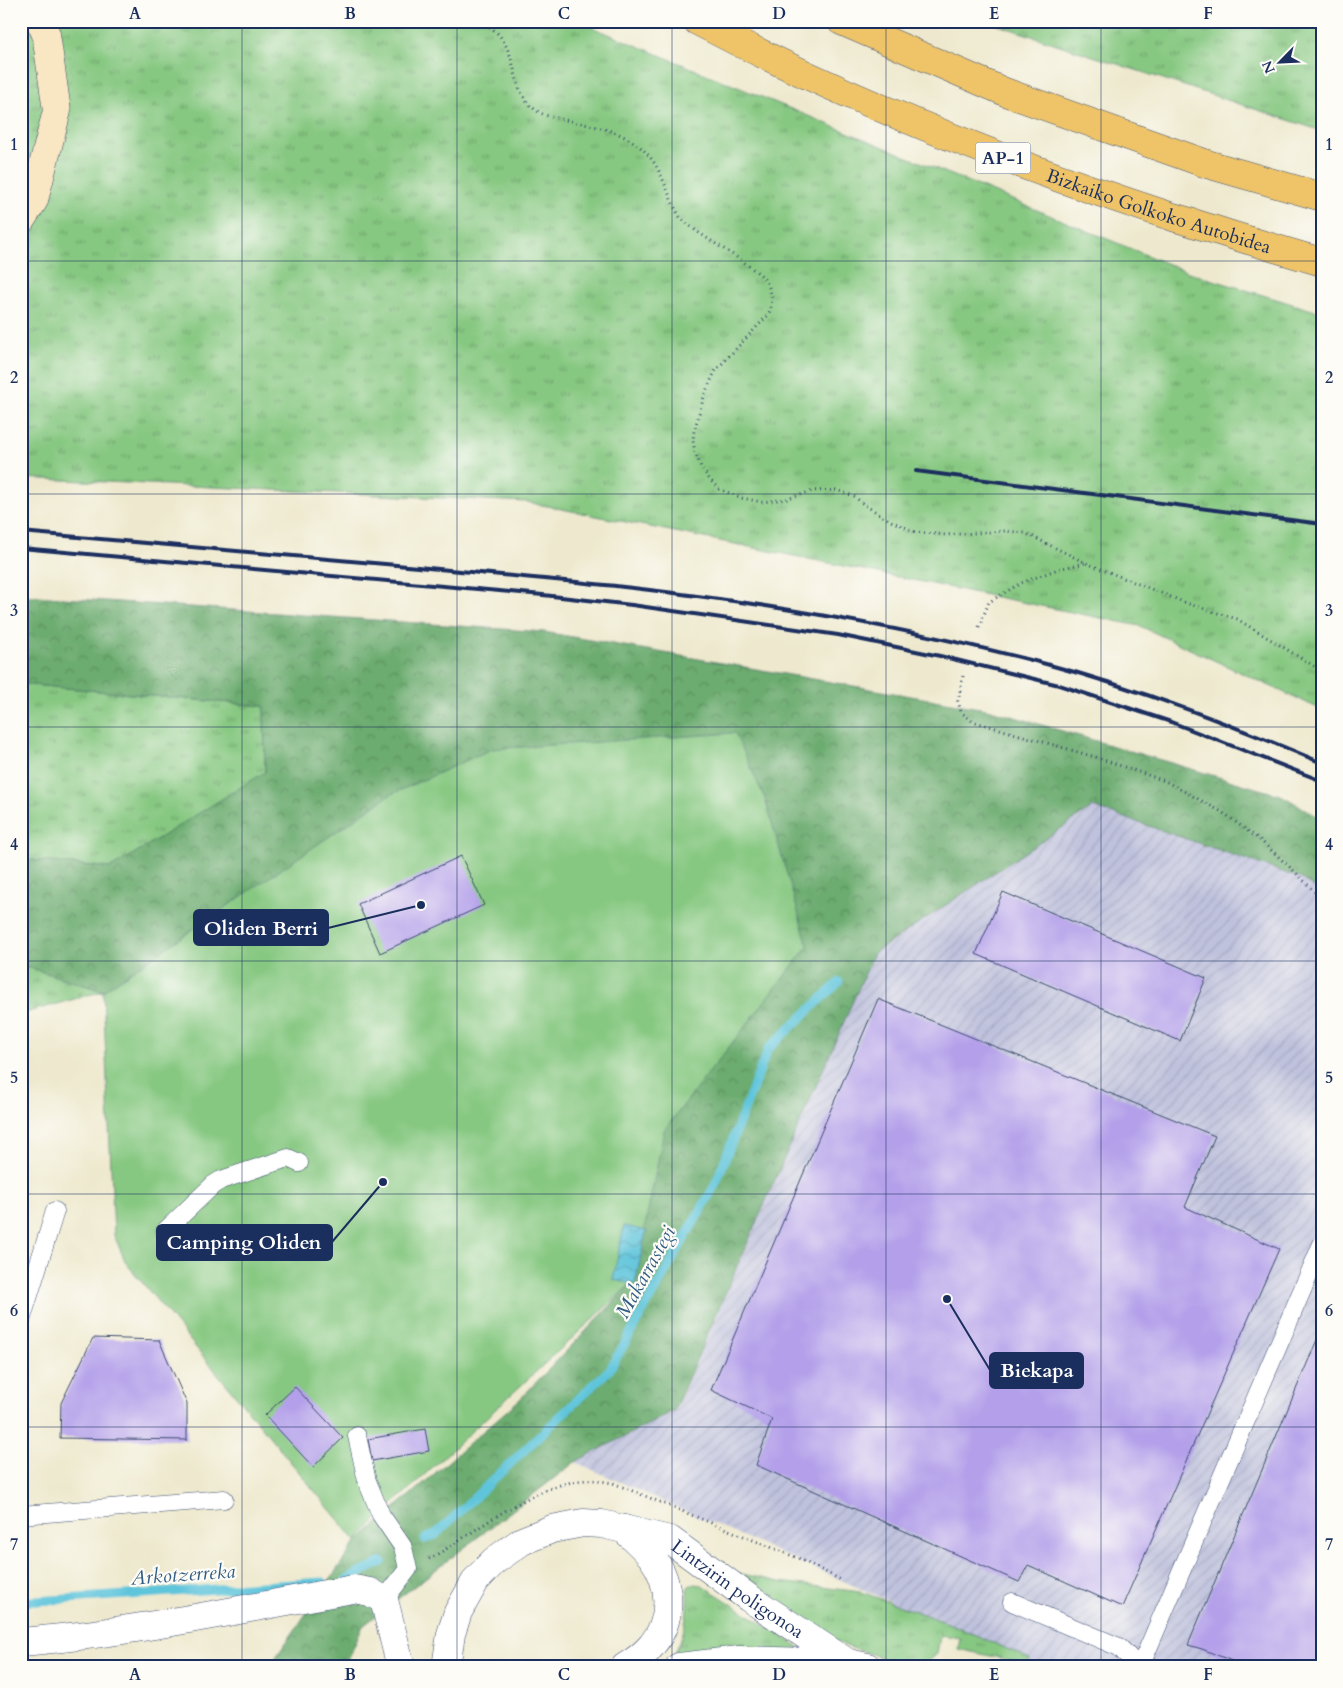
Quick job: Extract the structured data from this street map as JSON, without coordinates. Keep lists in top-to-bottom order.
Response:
{
  "streets": {
    "highway": ["AP-1", "Bizkaiko Golkoko Autobidea"],
    "street": ["Lintzirin poligonoa"]
  },
  "water": ["Makarrastegi", "Arkotzerreka"],
  "places": ["Oliden Berri", "Camping Oliden", "Biekapa"],
  "north": "bottom left",
  "grid": {
    "columns": [
      "A",
      "B",
      "C",
      "D",
      "E",
      "F"
    ],
    "rows": [
      "1",
      "2",
      "3",
      "4",
      "5",
      "6",
      "7"
    ]
  }
}
